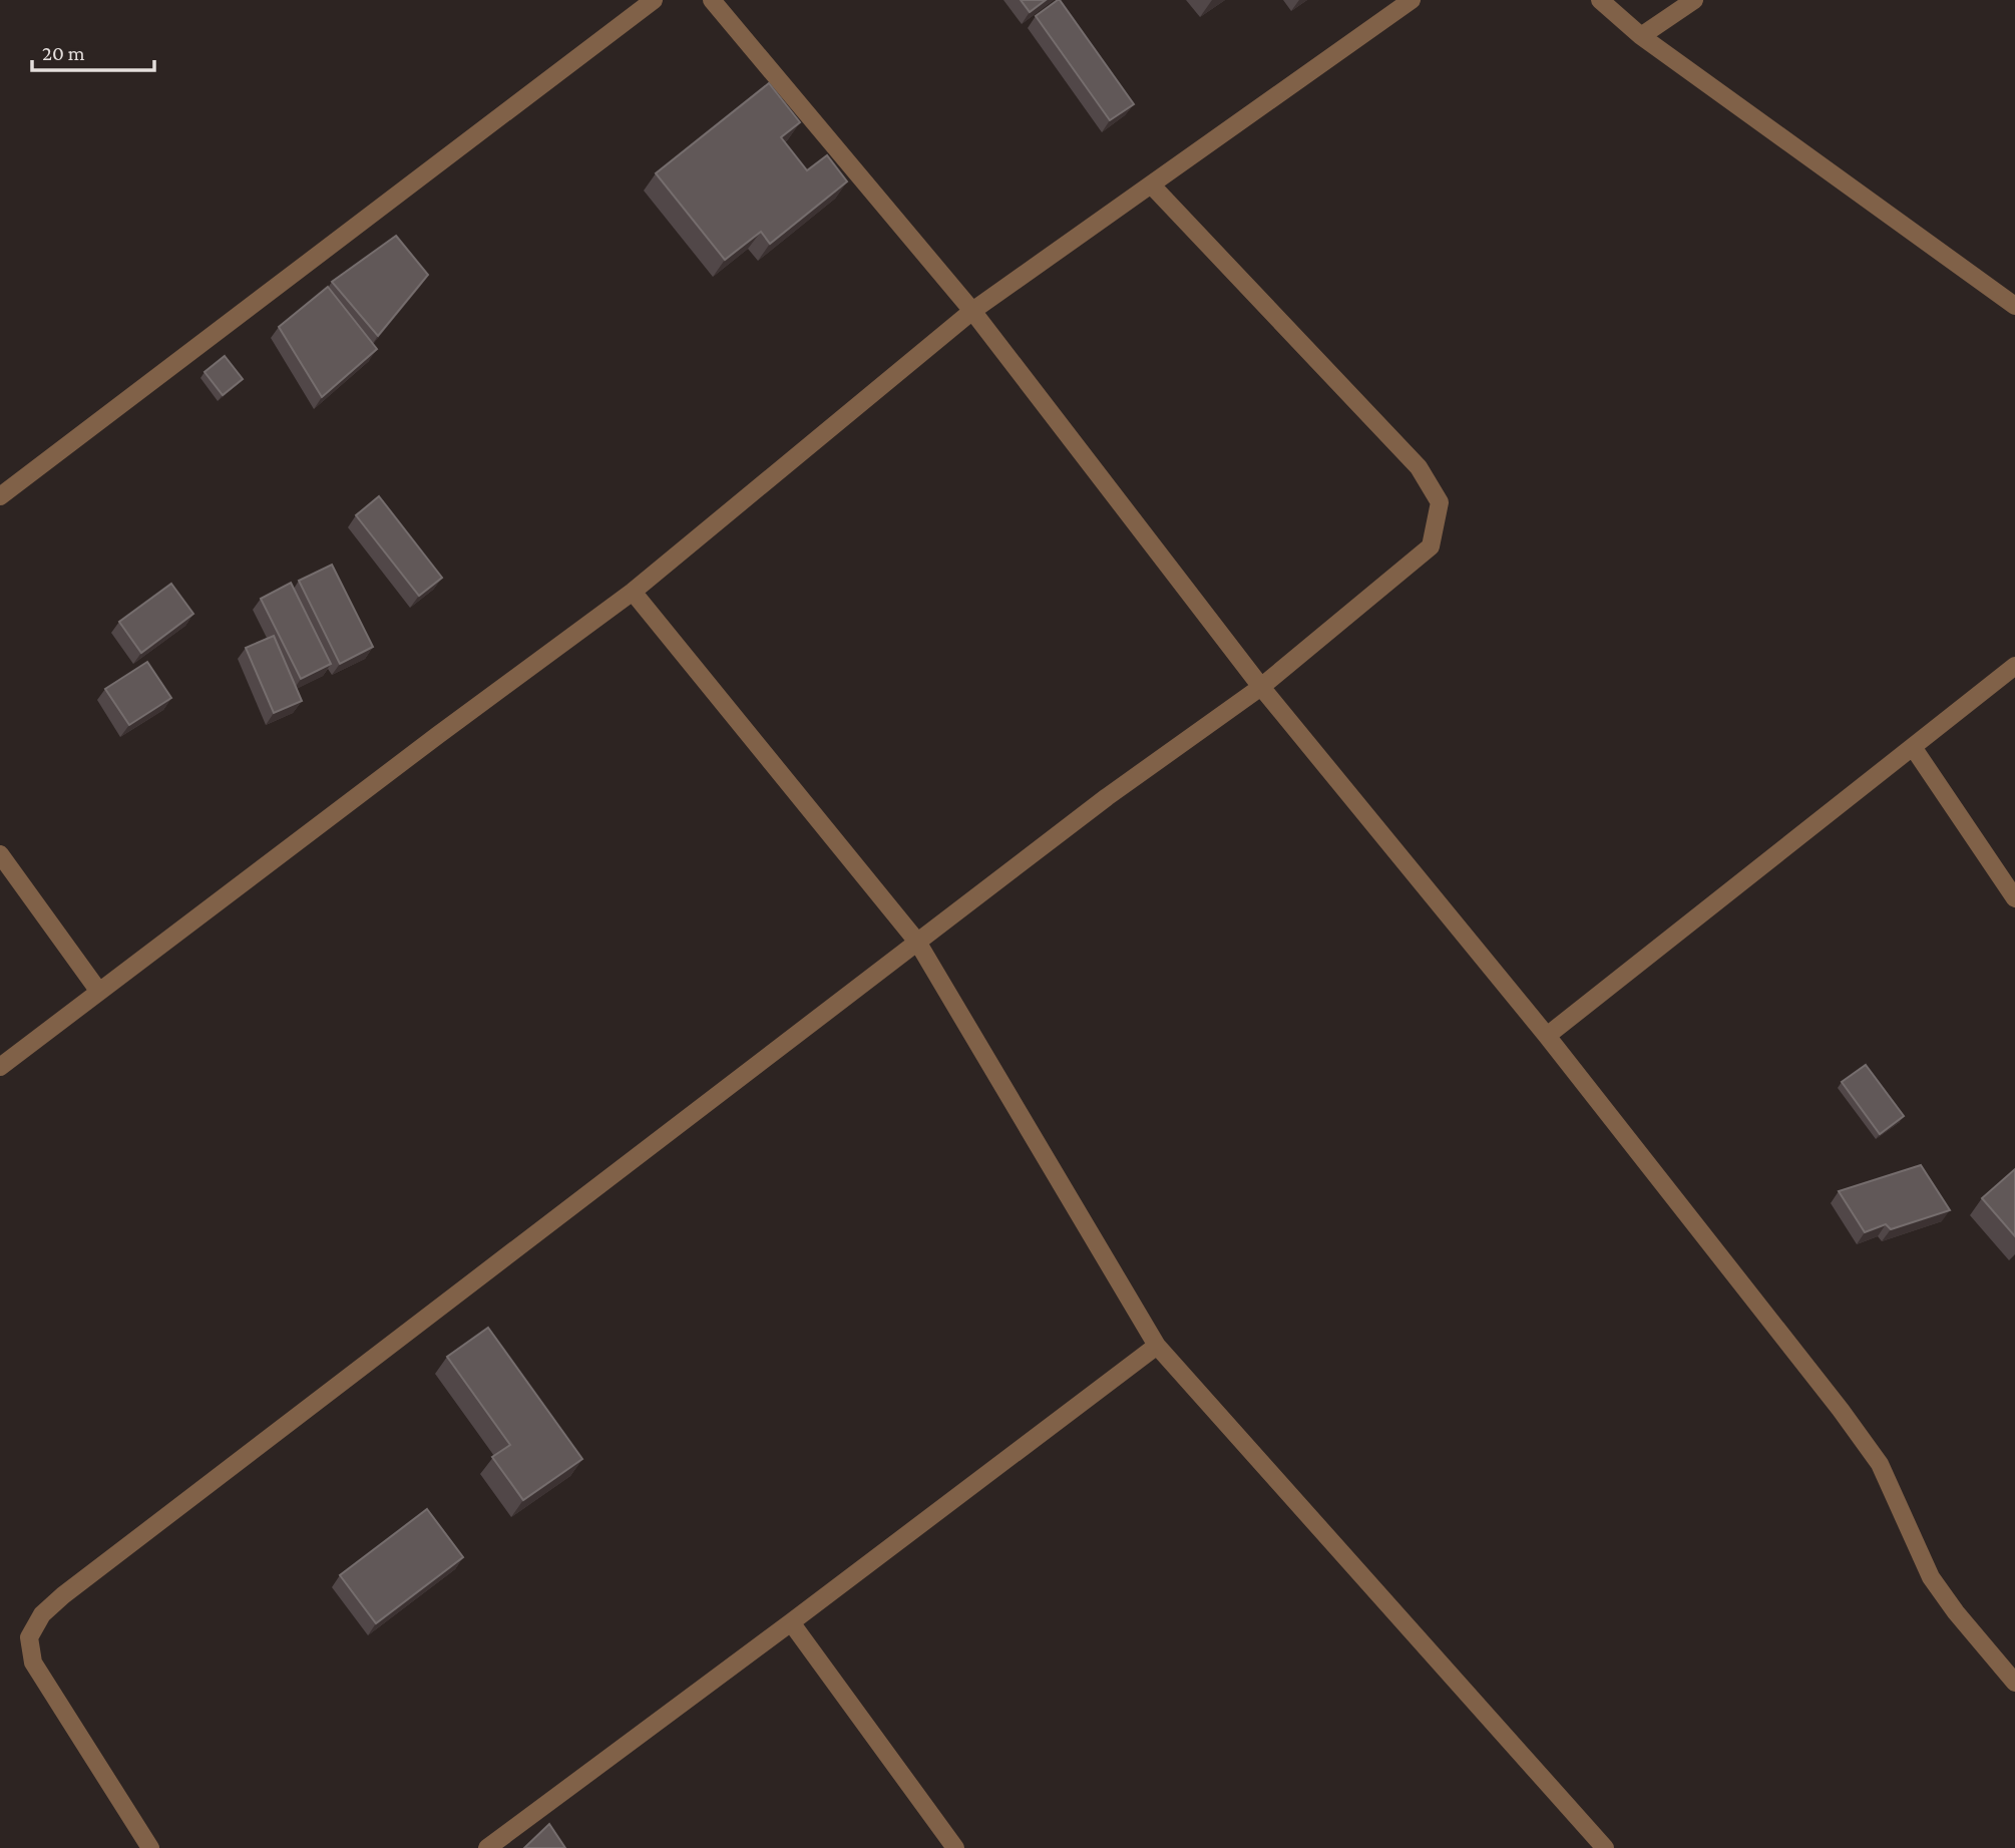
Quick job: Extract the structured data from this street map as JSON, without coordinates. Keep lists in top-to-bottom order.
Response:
{
  "scale_bar": "20 m"
}
